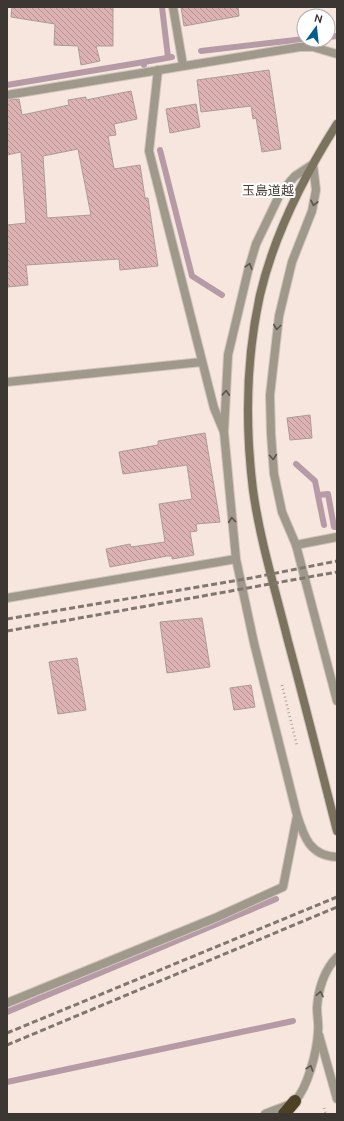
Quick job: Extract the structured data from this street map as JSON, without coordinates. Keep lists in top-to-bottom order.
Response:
{
  "districts": ["玉島道越"],
  "north": "top"
}
